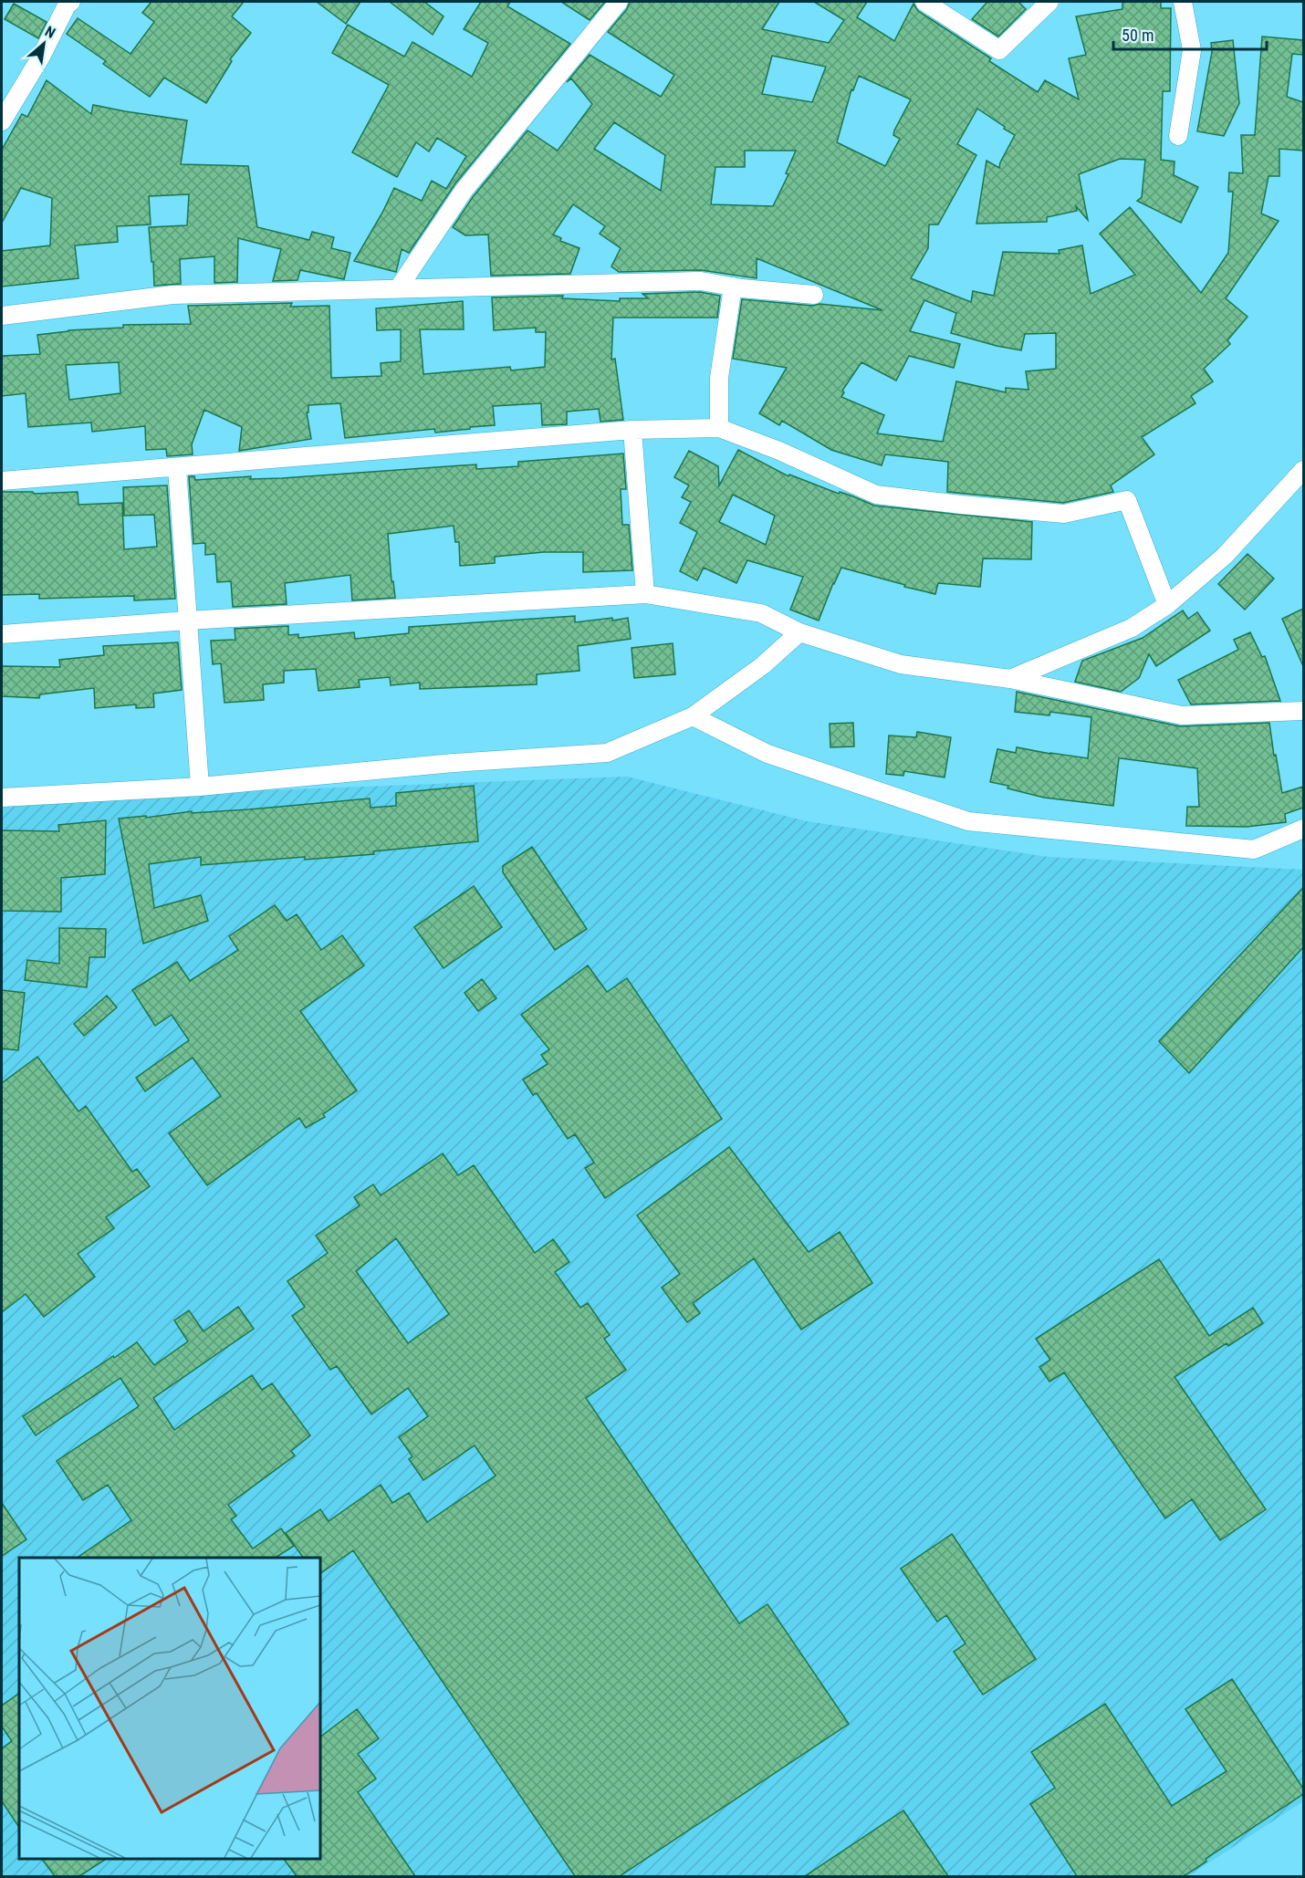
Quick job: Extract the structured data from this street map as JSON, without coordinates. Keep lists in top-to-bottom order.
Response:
{
  "scale_bar": "50 m",
  "north": "top right"
}
